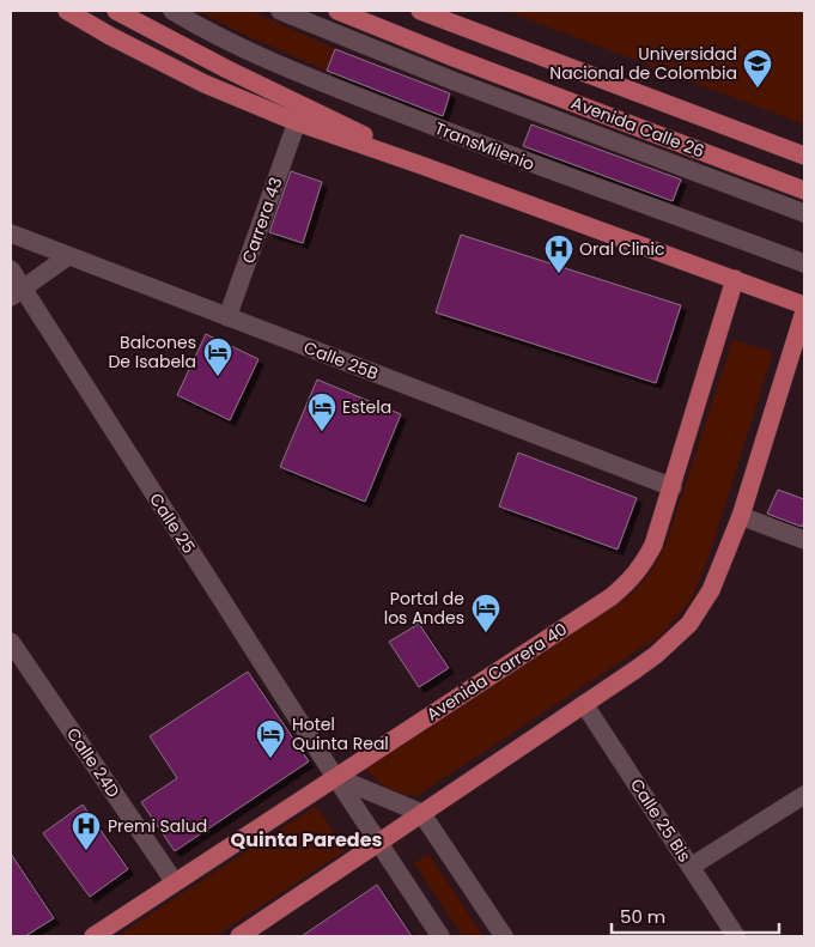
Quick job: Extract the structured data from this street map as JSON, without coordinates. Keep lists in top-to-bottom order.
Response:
{
  "streets": {
    "main road": ["Avenida Calle 26", "Avenida Carrera 40"],
    "street": [
      "TransMilenio",
      "Carrera 43",
      "Calle 25B",
      "Calle 25",
      "Calle 24D",
      "Calle 25 Bis"
    ]
  },
  "crossings": [
    ["Carrera 43", "Calle 25B"],
    ["Calle 25B", "Avenida Carrera 40"],
    ["Calle 25", "Avenida Carrera 40"],
    ["Avenida Carrera 40", "Calle 24D"]
  ],
  "districts": ["Quinta Paredes"],
  "places": {
    "school or university": ["Universidad Nacional de Colombia"],
    "hospital": ["Oral Clinic", "Premi Salud"],
    "hotel": [
      "Balcones De Isabela",
      "Estela",
      "Portal de los Andes",
      "Hotel Quinta Real"
    ]
  },
  "scale_bar": "50 m"
}
